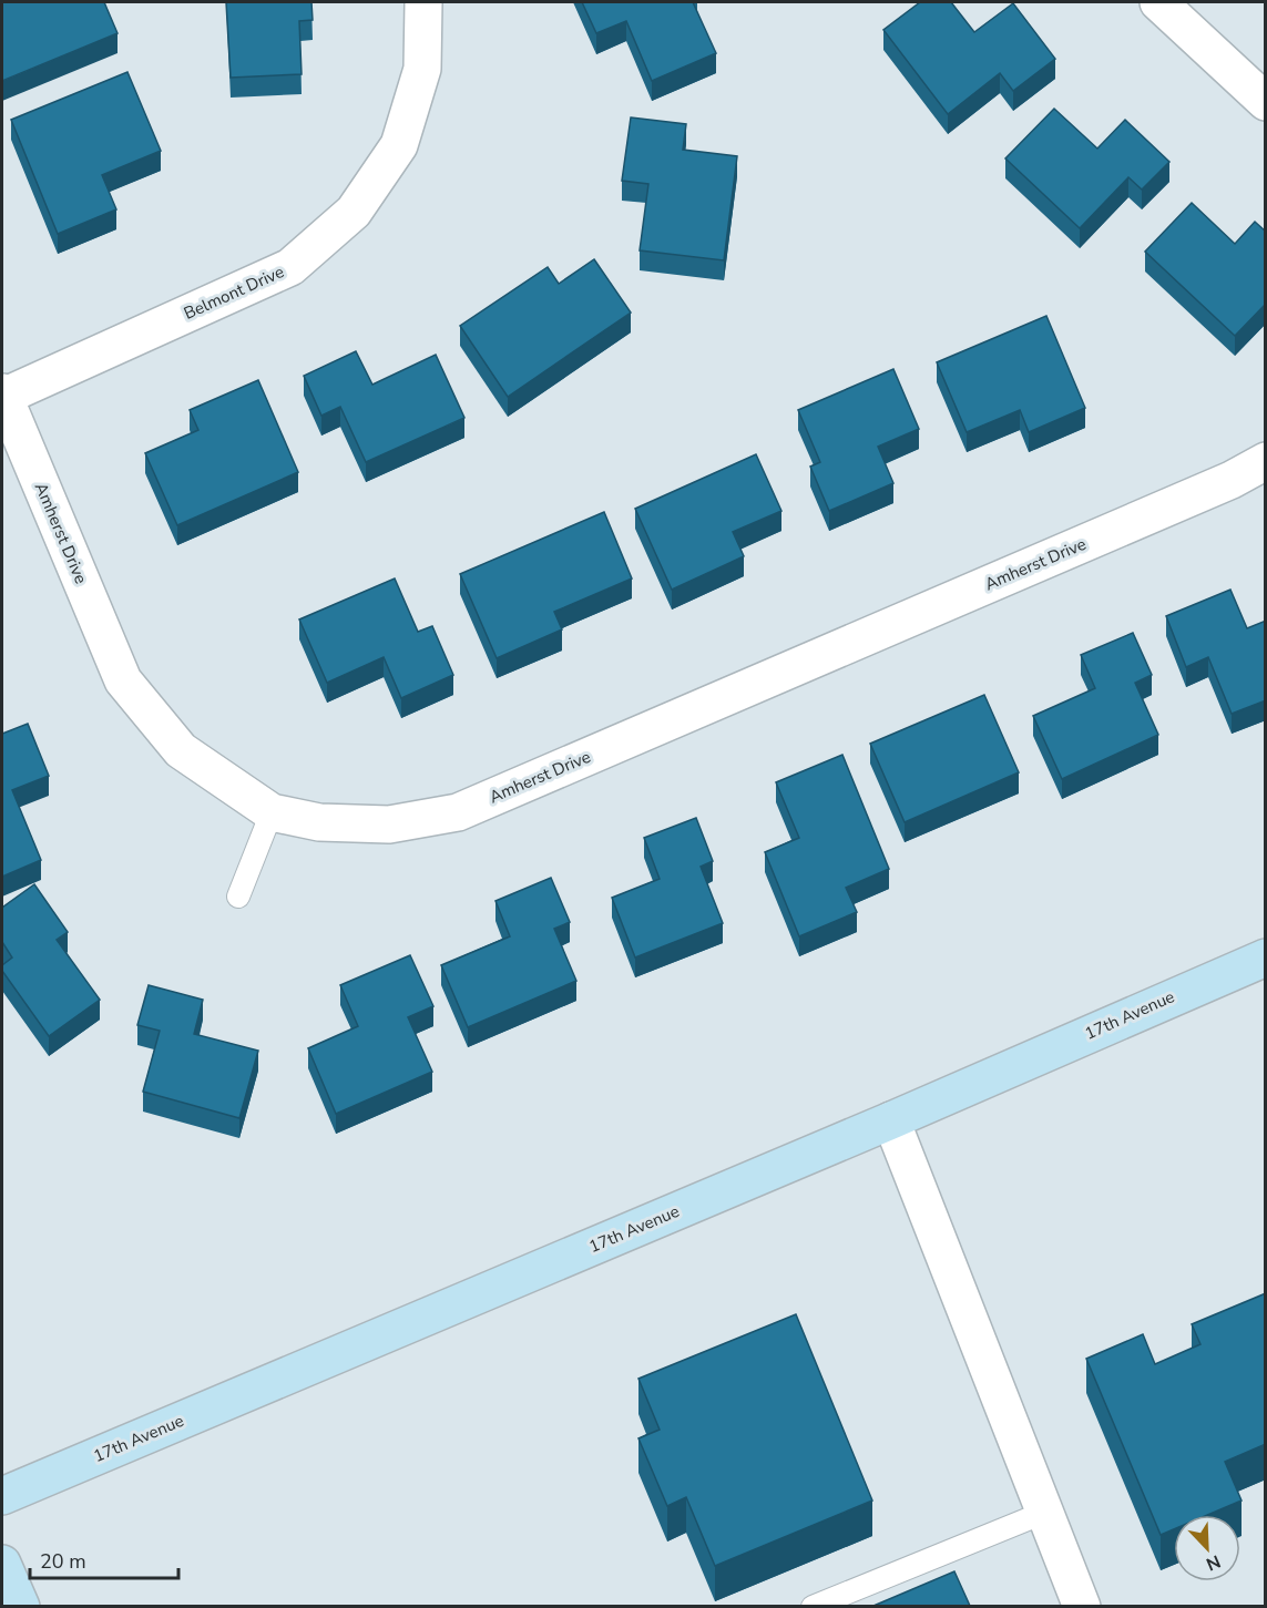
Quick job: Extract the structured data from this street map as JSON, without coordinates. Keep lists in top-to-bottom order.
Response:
{
  "streets": {
    "main road": ["17th Avenue"],
    "street": ["Belmont Drive", "Amherst Drive"]
  },
  "crossings": [
    ["Belmont Drive", "Amherst Drive"]
  ],
  "scale_bar": "20 m",
  "north": "bottom right"
}
